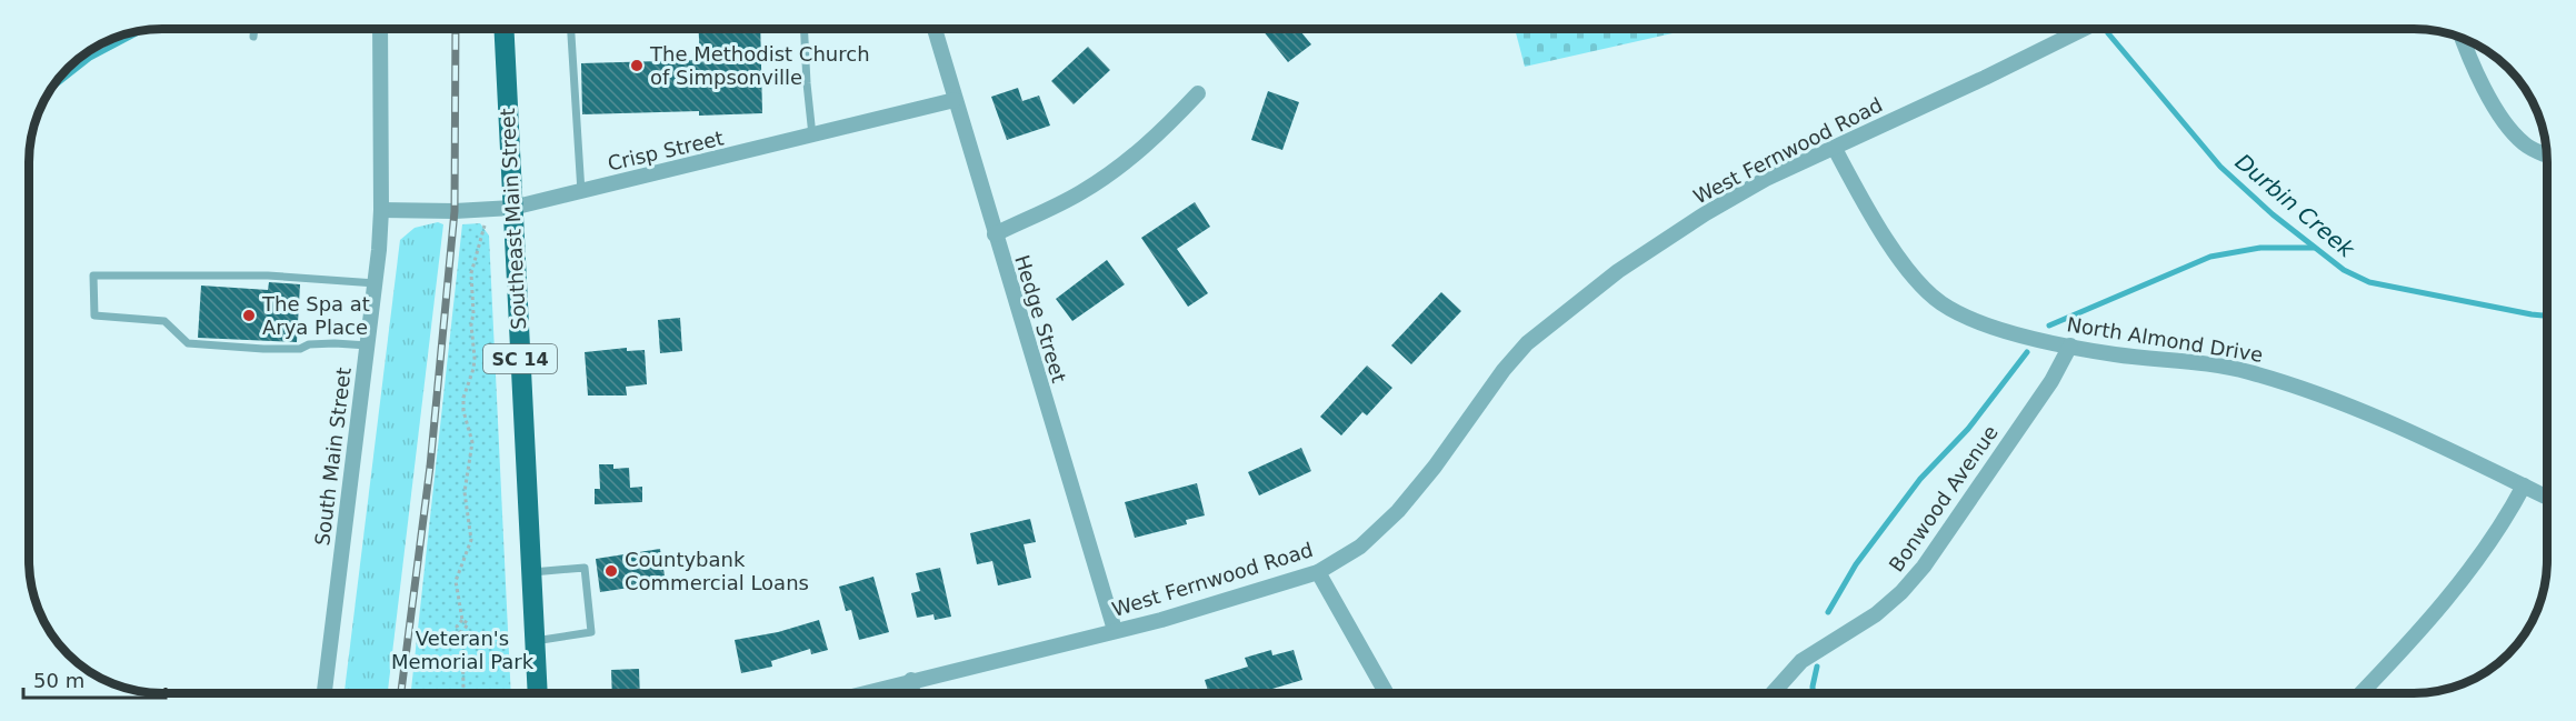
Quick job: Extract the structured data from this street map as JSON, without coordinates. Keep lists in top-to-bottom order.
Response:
{
  "streets": {
    "main road": ["Southeast Main Street", "SC 14"],
    "street": [
      "Crisp Street",
      "West Fernwood Road",
      "Hedge Street",
      "North Almond Drive",
      "South Main Street",
      "Bonwood Avenue"
    ]
  },
  "crossings": [
    ["Crisp Street", "Southeast Main Street"],
    ["Crisp Street", "Hedge Street"],
    ["Crisp Street", "South Main Street"],
    ["West Fernwood Road", "Hedge Street"],
    ["West Fernwood Road", "North Almond Drive"],
    ["North Almond Drive", "Bonwood Avenue"]
  ],
  "water": ["Durbin Creek"],
  "parks": ["Veteran's Memorial Park"],
  "places": ["The Methodist Church of Simpsonville", "The Spa at Arya Place", "Countybank Commercial Loans"],
  "scale_bar": "50 m"
}
